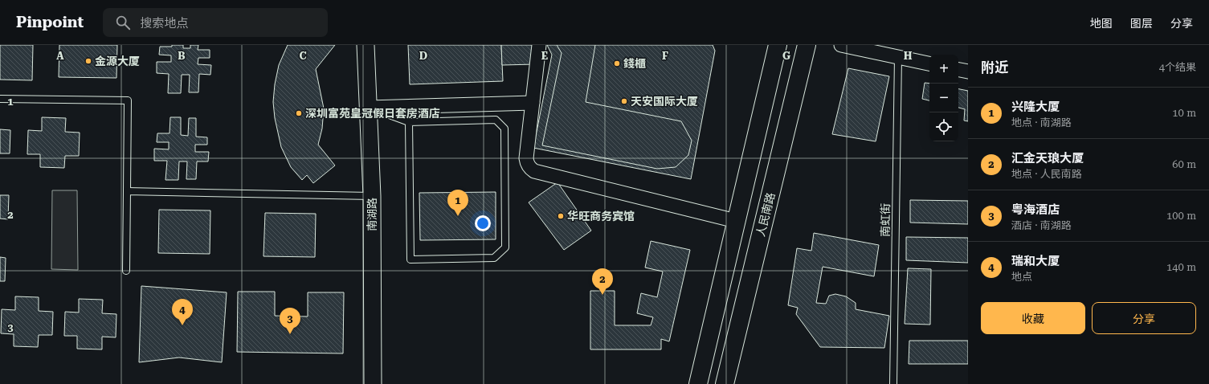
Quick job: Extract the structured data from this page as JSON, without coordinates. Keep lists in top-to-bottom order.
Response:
{
  "streets": {
    "main road": ["人民南路"],
    "street": ["南湖路"],
    "lane": ["南虹街"]
  },
  "places": [
    "金源大厦",
    "錢櫃",
    "天安国际大厦",
    "深圳富苑皇冠假日套房酒店",
    "华旺商务宾馆"
  ],
  "page": {
    "header": "Pinpoint",
    "search": "搜索地点",
    "nav": ["地图", "图层", "分享"],
    "heading": ["附近", "4个结果"],
    "map_buttons": ["+", "−"],
    "list": [
      {
        "mark": "1",
        "name": "兴隆大厦",
        "note": "地点 · 南湖路",
        "value": "10 m"
      },
      {
        "mark": "2",
        "name": "汇金天琅大厦",
        "note": "地点 · 人民南路",
        "value": "60 m"
      },
      {
        "mark": "3",
        "name": "粤海酒店",
        "note": "酒店 · 南湖路",
        "value": "100 m"
      },
      {
        "mark": "4",
        "name": "瑞和大厦",
        "note": "地点",
        "value": "140 m"
      }
    ],
    "pins": [
      "1",
      "2",
      "4",
      "3"
    ],
    "buttons": ["收藏", "分享"]
  },
  "grid": {
    "columns": [
      "A",
      "B",
      "C",
      "D",
      "E",
      "F",
      "G",
      "H"
    ],
    "rows": ["1", "2", "3"]
  }
}
